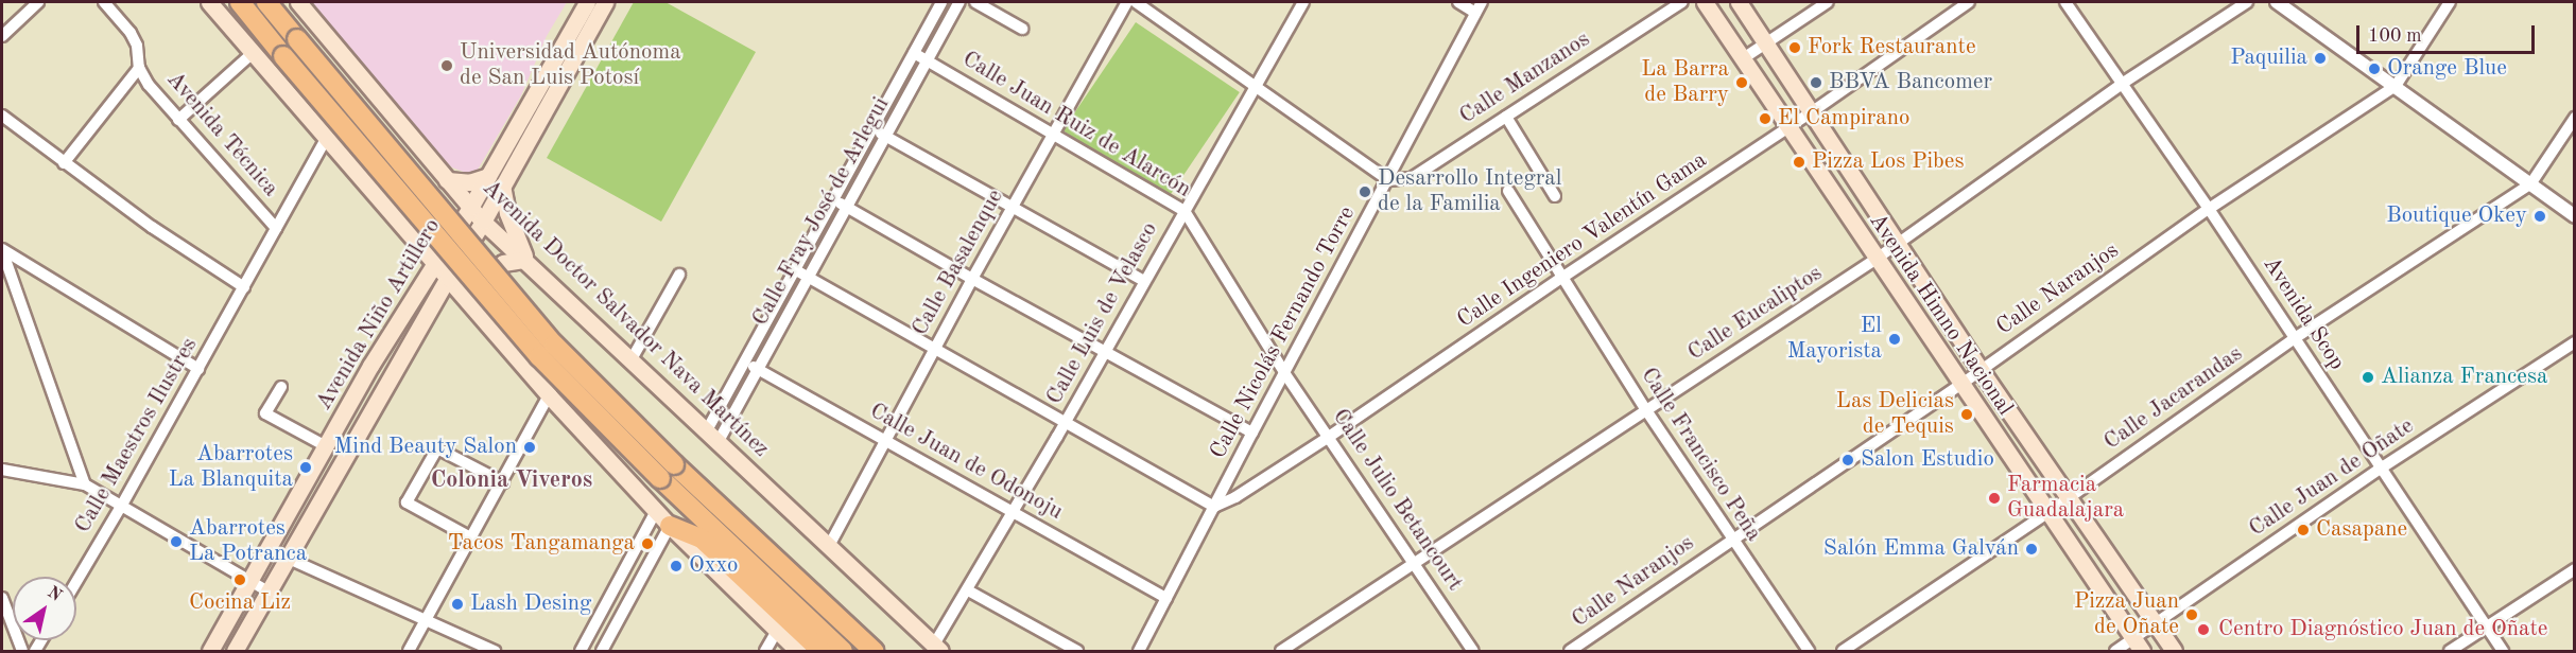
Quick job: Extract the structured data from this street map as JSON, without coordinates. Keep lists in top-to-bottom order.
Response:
{
  "streets": {
    "main road": ["Avenida Niño Artillero", "Avenida Himno Nacional", "Avenida Doctor Salvador Nava Martínez"],
    "street": [
      "Calle Manzanos",
      "Calle Juan Ruiz de Alarcón",
      "Avenida Técnica",
      "Calle Fray José de Arlegui",
      "Calle Ingeniero Valentín Gama",
      "Calle Basalenque",
      "Calle Naranjos",
      "Calle Luis de Velasco",
      "Calle Eucaliptos",
      "Avenida Scop",
      "Calle Nicolás Fernando Torre",
      "Calle Jacarandas",
      "Calle Maestros Ilustres",
      "Calle Francisco Peña",
      "Calle Juan de Odonoju",
      "Calle Juan de Oñate",
      "Calle Julio Betancourt"
    ]
  },
  "crossings": [
    ["Calle Manzanos", "Calle Nicolás Fernando Torre"],
    ["Calle Juan Ruiz de Alarcón", "Calle Fray José de Arlegui"],
    ["Calle Juan Ruiz de Alarcón", "Calle Basalenque"],
    ["Calle Juan Ruiz de Alarcón", "Calle Luis de Velasco"],
    ["Calle Juan Ruiz de Alarcón", "Calle Nicolás Fernando Torre"],
    ["Calle Juan Ruiz de Alarcón", "Calle Julio Betancourt"],
    ["Avenida Técnica", "Calle Maestros Ilustres"],
    ["Calle Fray José de Arlegui", "Avenida Doctor Salvador Nava Martínez"],
    ["Calle Fray José de Arlegui", "Calle Juan de Odonoju"],
    ["Calle Ingeniero Valentín Gama", "Avenida Himno Nacional"],
    ["Calle Ingeniero Valentín Gama", "Calle Nicolás Fernando Torre"],
    ["Calle Ingeniero Valentín Gama", "Calle Francisco Peña"],
    ["Calle Ingeniero Valentín Gama", "Calle Julio Betancourt"],
    ["Calle Basalenque", "Avenida Doctor Salvador Nava Martínez"],
    ["Calle Basalenque", "Calle Juan de Odonoju"],
    ["Calle Naranjos", "Avenida Scop"],
    ["Calle Naranjos", "Avenida Himno Nacional"],
    ["Calle Naranjos", "Calle Francisco Peña"],
    ["Calle Luis de Velasco", "Avenida Doctor Salvador Nava Martínez"],
    ["Calle Luis de Velasco", "Calle Juan de Odonoju"],
    ["Calle Eucaliptos", "Avenida Scop"],
    ["Calle Eucaliptos", "Avenida Himno Nacional"],
    ["Calle Eucaliptos", "Calle Francisco Peña"],
    ["Calle Eucaliptos", "Calle Julio Betancourt"],
    ["Avenida Scop", "Calle Jacarandas"],
    ["Avenida Scop", "Calle Juan de Oñate"],
    ["Avenida Niño Artillero", "Avenida Doctor Salvador Nava Martínez"],
    ["Avenida Himno Nacional", "Calle Jacarandas"],
    ["Avenida Himno Nacional", "Calle Juan de Oñate"],
    ["Calle Nicolás Fernando Torre", "Calle Juan de Odonoju"],
    ["Calle Nicolás Fernando Torre", "Calle Julio Betancourt"]
  ],
  "districts": ["Colonia Viveros"],
  "places": [
    "Fork Restaurante",
    "Paquilia",
    "Universidad Autónoma de San Luis Potosí",
    "Orange Blue",
    "La Barra de Barry",
    "BBVA Bancomer",
    "El Campirano",
    "Pizza Los Pibes",
    "Desarrollo Integral de la Familia",
    "Boutique Okey",
    "El Mayorista",
    "Alianza Francesa",
    "Las Delicias de Tequis",
    "Mind Beauty Salon",
    "Salon Estudio",
    "Abarrotes La Blanquita",
    "Farmacia Guadalajara",
    "Casapane",
    "Abarrotes La Potranca",
    "Tacos Tangamanga",
    "Salón Emma Galván",
    "Oxxo",
    "Cocina Liz",
    "Lash Desing",
    "Pizza Juan de Oñate",
    "Centro Diagnóstico Juan de Oñate"
  ],
  "scale_bar": "100 m",
  "north": "top right"
}
